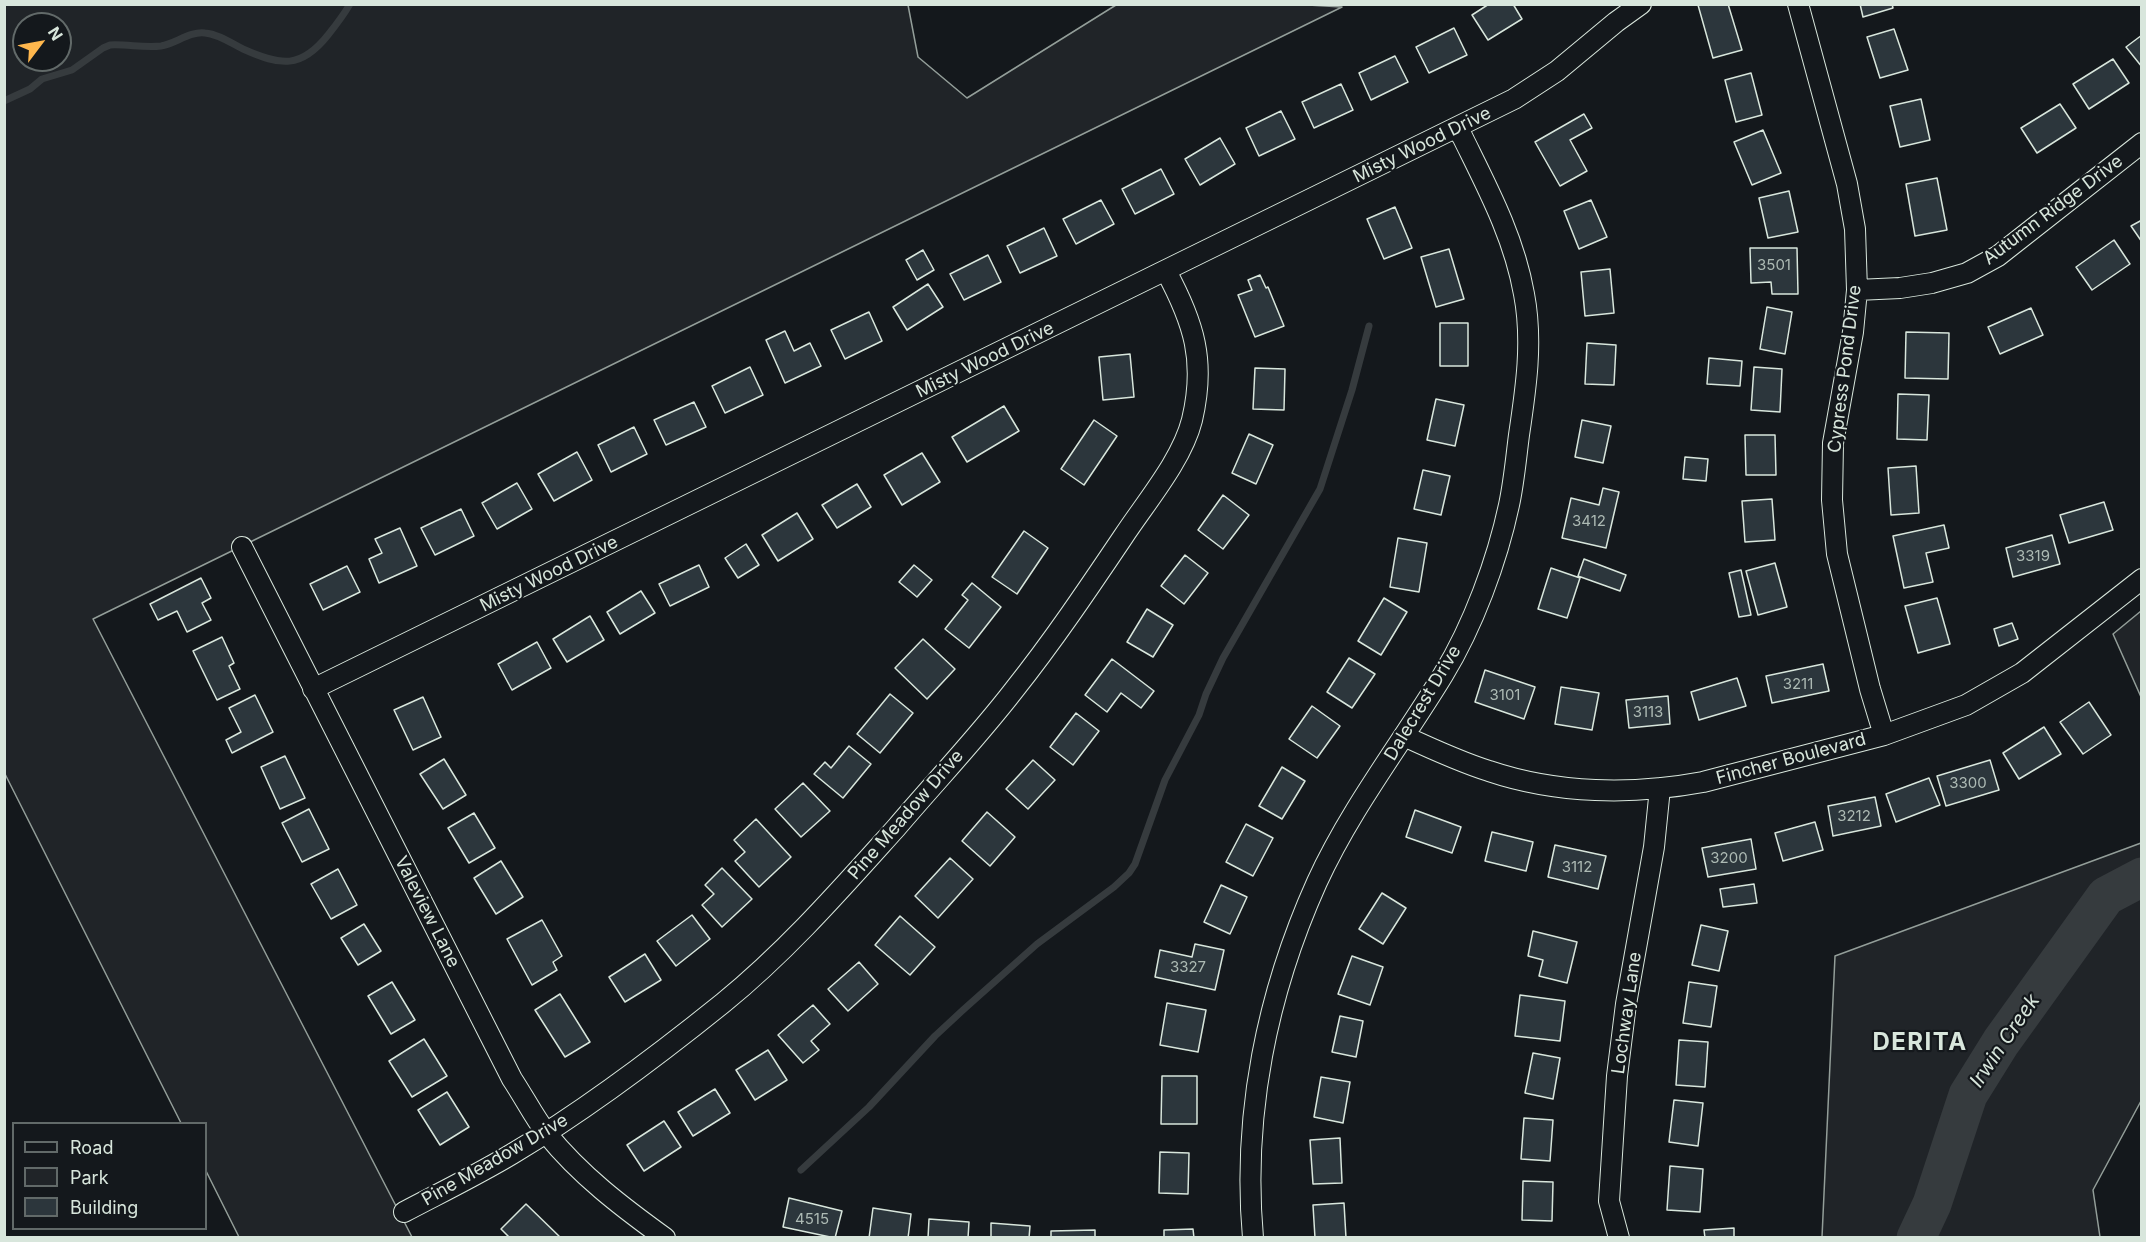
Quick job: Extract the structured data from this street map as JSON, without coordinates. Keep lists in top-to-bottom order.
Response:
{
  "streets": {
    "street": [
      "Misty Wood Drive",
      "Autumn Ridge Drive",
      "Cypress Pond Drive",
      "Dalecrest Drive",
      "Fincher Boulevard",
      "Pine Meadow Drive",
      "Valeview Lane",
      "Lochway Lane"
    ]
  },
  "crossings": [
    ["Misty Wood Drive", "Dalecrest Drive"],
    ["Misty Wood Drive", "Pine Meadow Drive"],
    ["Misty Wood Drive", "Valeview Lane"],
    ["Autumn Ridge Drive", "Cypress Pond Drive"],
    ["Cypress Pond Drive", "Fincher Boulevard"],
    ["Dalecrest Drive", "Fincher Boulevard"],
    ["Fincher Boulevard", "Lochway Lane"],
    ["Pine Meadow Drive", "Valeview Lane"]
  ],
  "districts": ["DERITA"],
  "water": ["Irwin Creek"],
  "house_numbers": [
    "3501",
    "3412",
    "3319",
    "3211",
    "3101",
    "3113",
    "3300",
    "3212",
    "3200",
    "3112",
    "3327",
    "4515"
  ],
  "legend": ["Road", "Park", "Building"],
  "north": "top right"
}
